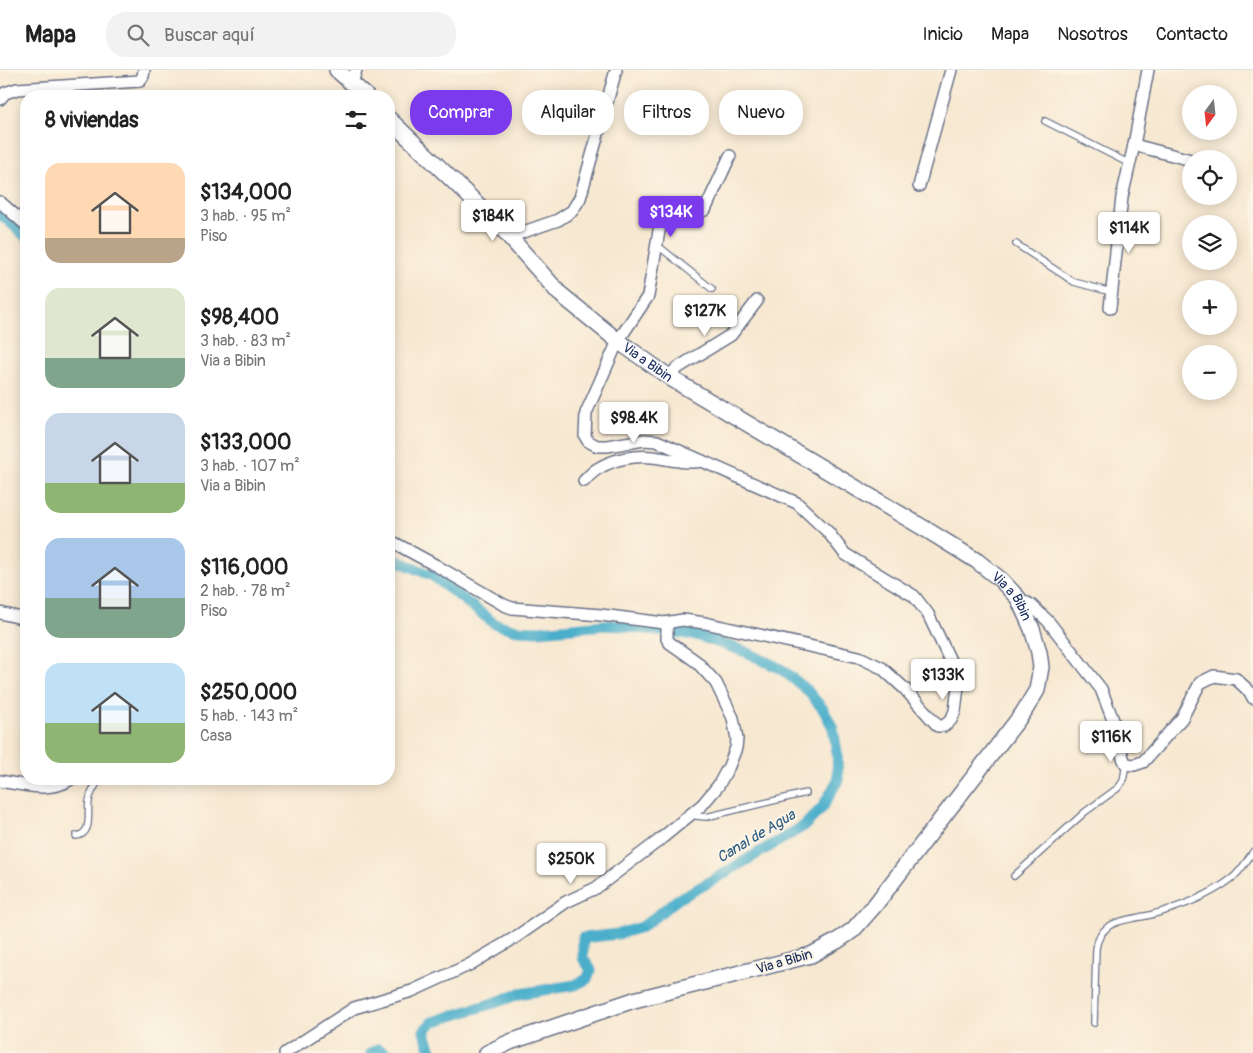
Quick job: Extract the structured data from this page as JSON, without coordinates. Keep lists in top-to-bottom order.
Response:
{
  "streets": {
    "street": ["Via a Bibin"]
  },
  "water": ["Canal de Agua"],
  "north": "bottom",
  "page": {
    "header": "Mapa",
    "search": "Buscar aquí",
    "nav": [
      "Inicio",
      "Mapa",
      "Nosotros",
      "Contacto"
    ],
    "map_buttons": ["+", "−"],
    "chip": [
      "Comprar",
      "Alquilar",
      "Filtros",
      "Nuevo"
    ],
    "heading": "8 viviendas",
    "list": [
      {
        "name": "$134,000",
        "note": "3 hab. · 95 m² · Piso"
      },
      {
        "name": "$98,400",
        "note": "3 hab. · 83 m² · Via a Bibin"
      },
      {
        "name": "$133,000",
        "note": "3 hab. · 107 m² · Via a Bibin"
      },
      {
        "name": "$116,000",
        "note": "2 hab. · 78 m² · Piso"
      },
      {
        "name": "$250,000",
        "note": "5 hab. · 143 m² · Casa"
      }
    ],
    "price": [
      "$134K",
      "$184K",
      "$114K",
      "$127K",
      "$98.4K",
      "$133K",
      "$116K",
      "$250K"
    ]
  }
}
